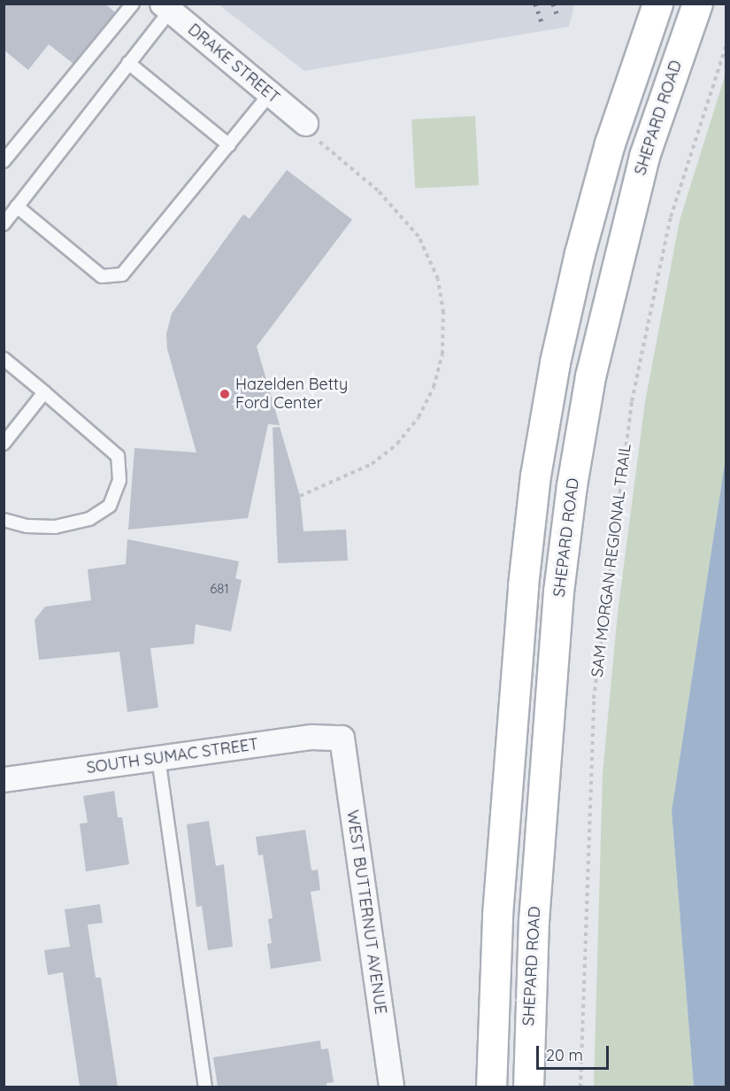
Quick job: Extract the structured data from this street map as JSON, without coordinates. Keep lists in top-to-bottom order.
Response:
{
  "streets": {
    "highway": ["SHEPARD ROAD"],
    "street": ["DRAKE STREET", "SOUTH SUMAC STREET", "WEST BUTTERNUT AVENUE"],
    "path": ["SAM MORGAN REGIONAL TRAIL"]
  },
  "crossings": [
    ["SOUTH SUMAC STREET", "WEST BUTTERNUT AVENUE"]
  ],
  "places": ["Hazelden Betty Ford Center"],
  "house_numbers": ["681"],
  "scale_bar": "20 m"
}
